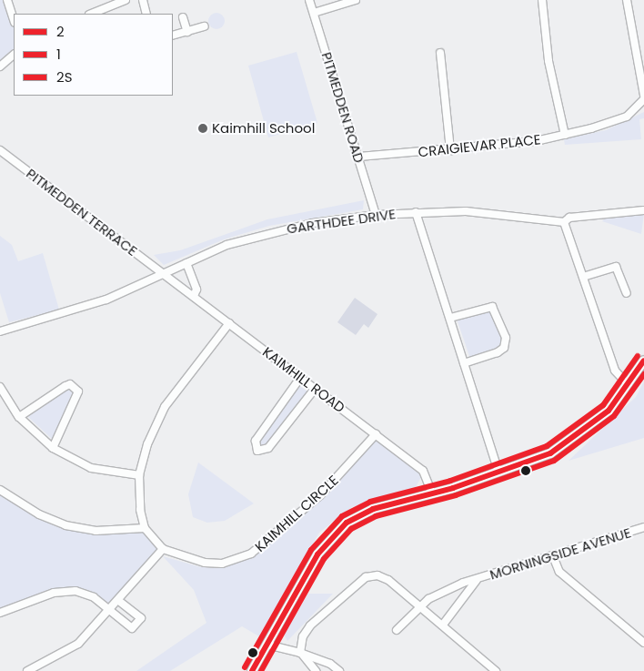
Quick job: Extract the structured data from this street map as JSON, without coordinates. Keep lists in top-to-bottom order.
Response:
{
  "streets": {
    "street": [
      "PITMEDDEN ROAD",
      "CRAIGIEVAR PLACE",
      "PITMEDDEN TERRACE",
      "GARTHDEE DRIVE",
      "KAIMHILL ROAD",
      "KAIMHILL CIRCLE",
      "MORNINGSIDE AVENUE"
    ]
  },
  "crossings": [
    ["PITMEDDEN ROAD", "CRAIGIEVAR PLACE"],
    ["PITMEDDEN ROAD", "GARTHDEE DRIVE"],
    ["PITMEDDEN TERRACE", "GARTHDEE DRIVE"],
    ["PITMEDDEN TERRACE", "KAIMHILL ROAD"],
    ["GARTHDEE DRIVE", "KAIMHILL ROAD"],
    ["KAIMHILL ROAD", "KAIMHILL CIRCLE"]
  ],
  "places": ["Kaimhill School"],
  "lines": ["transit line 2S", "transit line 2", "transit line 1"],
  "legend": ["2", "1", "2S"]
}
